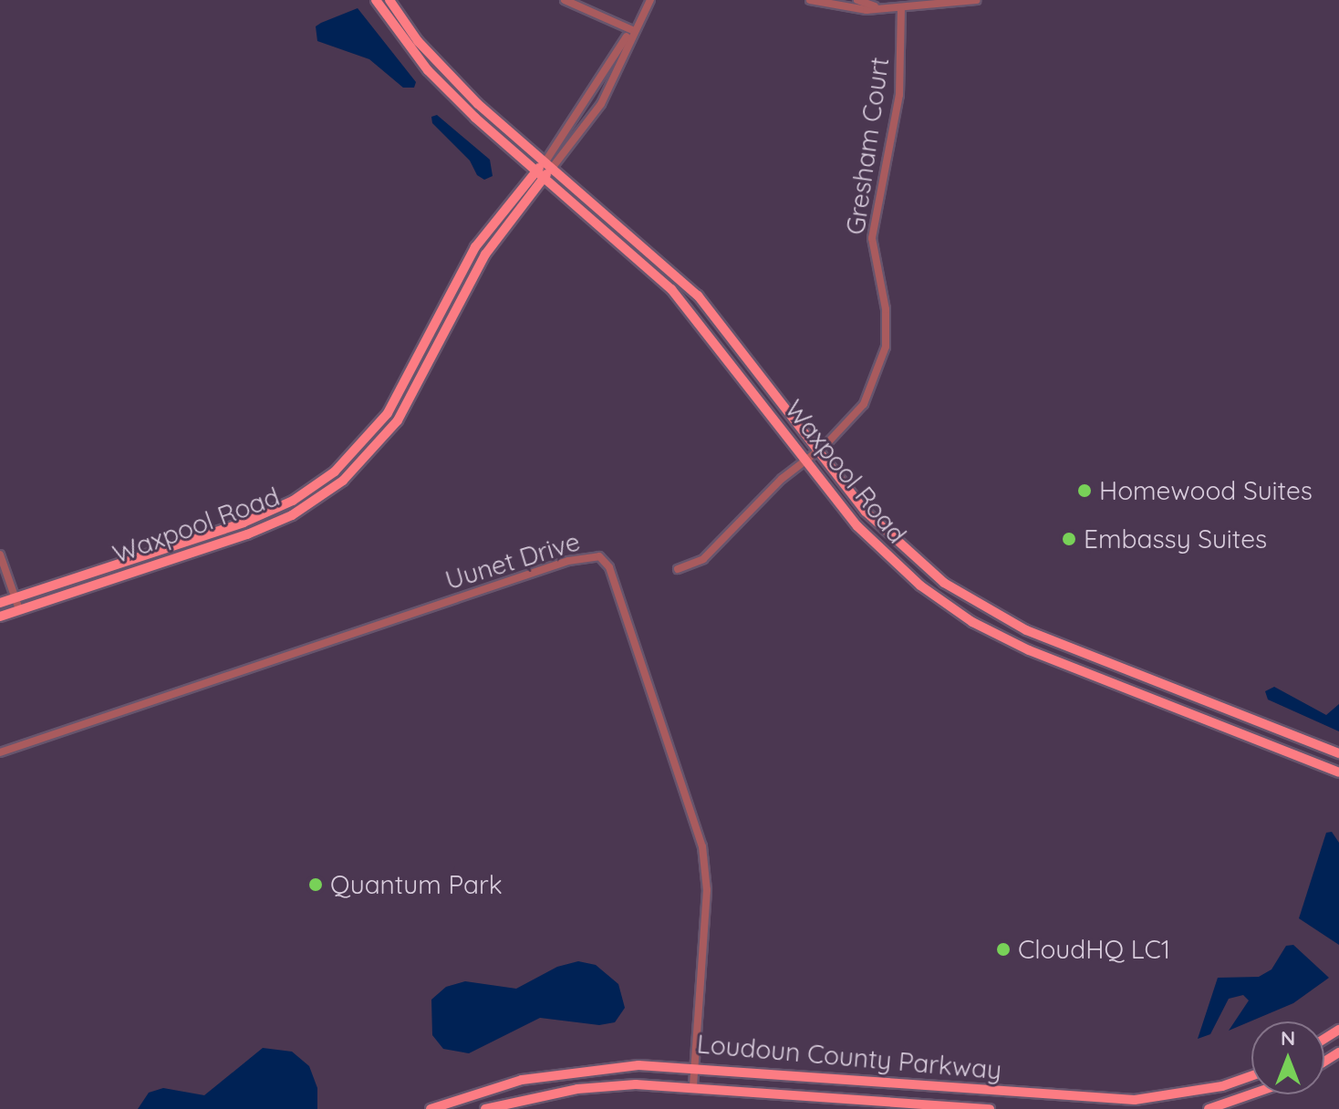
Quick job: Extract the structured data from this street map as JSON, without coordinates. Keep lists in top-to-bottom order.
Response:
{
  "streets": {
    "main road": ["Waxpool Road", "Loudoun County Parkway"],
    "street": ["Gresham Court", "Uunet Drive"]
  },
  "crossings": [
    ["Uunet Drive", "Loudoun County Parkway"]
  ],
  "places": [
    "Homewood Suites",
    "Embassy Suites",
    "Quantum Park",
    "CloudHQ LC1"
  ],
  "north": "top"
}
